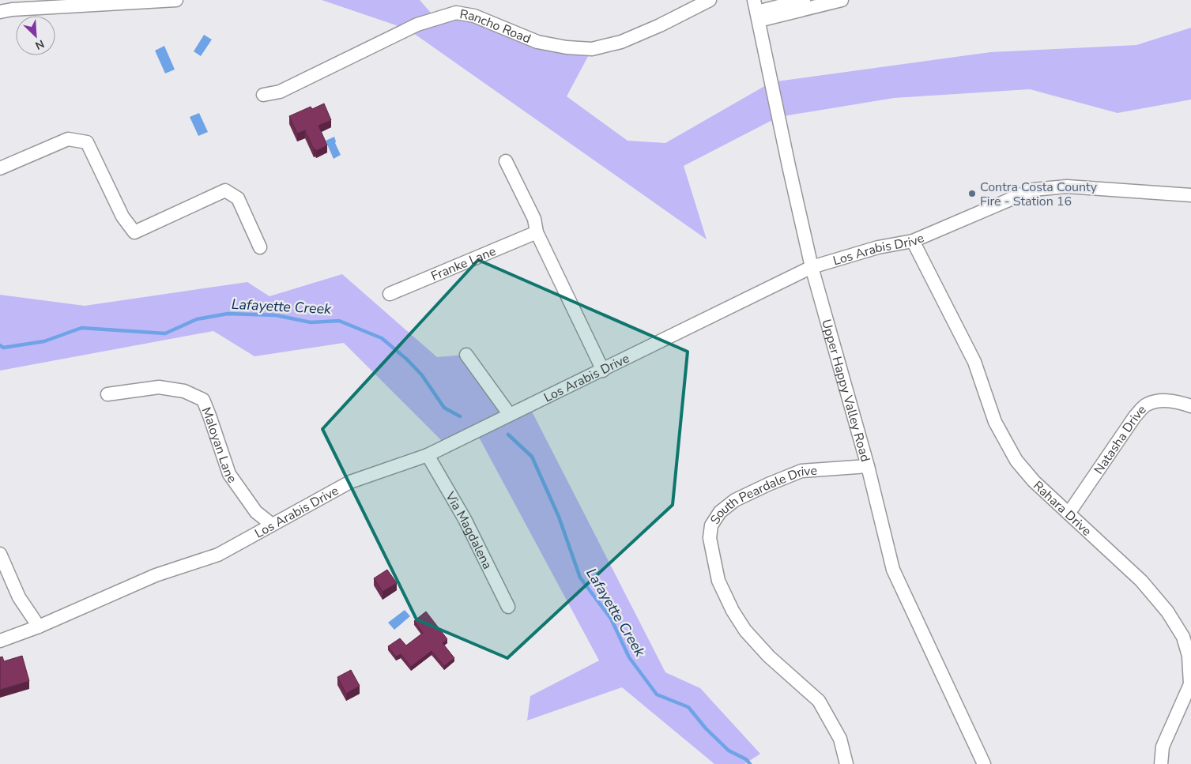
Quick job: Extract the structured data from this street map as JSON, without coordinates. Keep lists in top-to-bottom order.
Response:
{
  "streets": {
    "street": [
      "Rancho Road",
      "Los Arabis Drive",
      "Franke Lane",
      "Upper Happy Valley Road",
      "Natasha Drive",
      "Maloyan Lane",
      "South Peardale Drive",
      "Rahara Drive",
      "Via Magdalena"
    ]
  },
  "crossings": [
    ["Los Arabis Drive", "Upper Happy Valley Road"],
    ["Los Arabis Drive", "Maloyan Lane"],
    ["Los Arabis Drive", "Rahara Drive"],
    ["Los Arabis Drive", "Via Magdalena"],
    ["Upper Happy Valley Road", "South Peardale Drive"],
    ["Natasha Drive", "Rahara Drive"]
  ],
  "water": ["Lafayette Creek"],
  "places": ["Contra Costa County Fire - Station 16"],
  "north": "bottom right"
}
